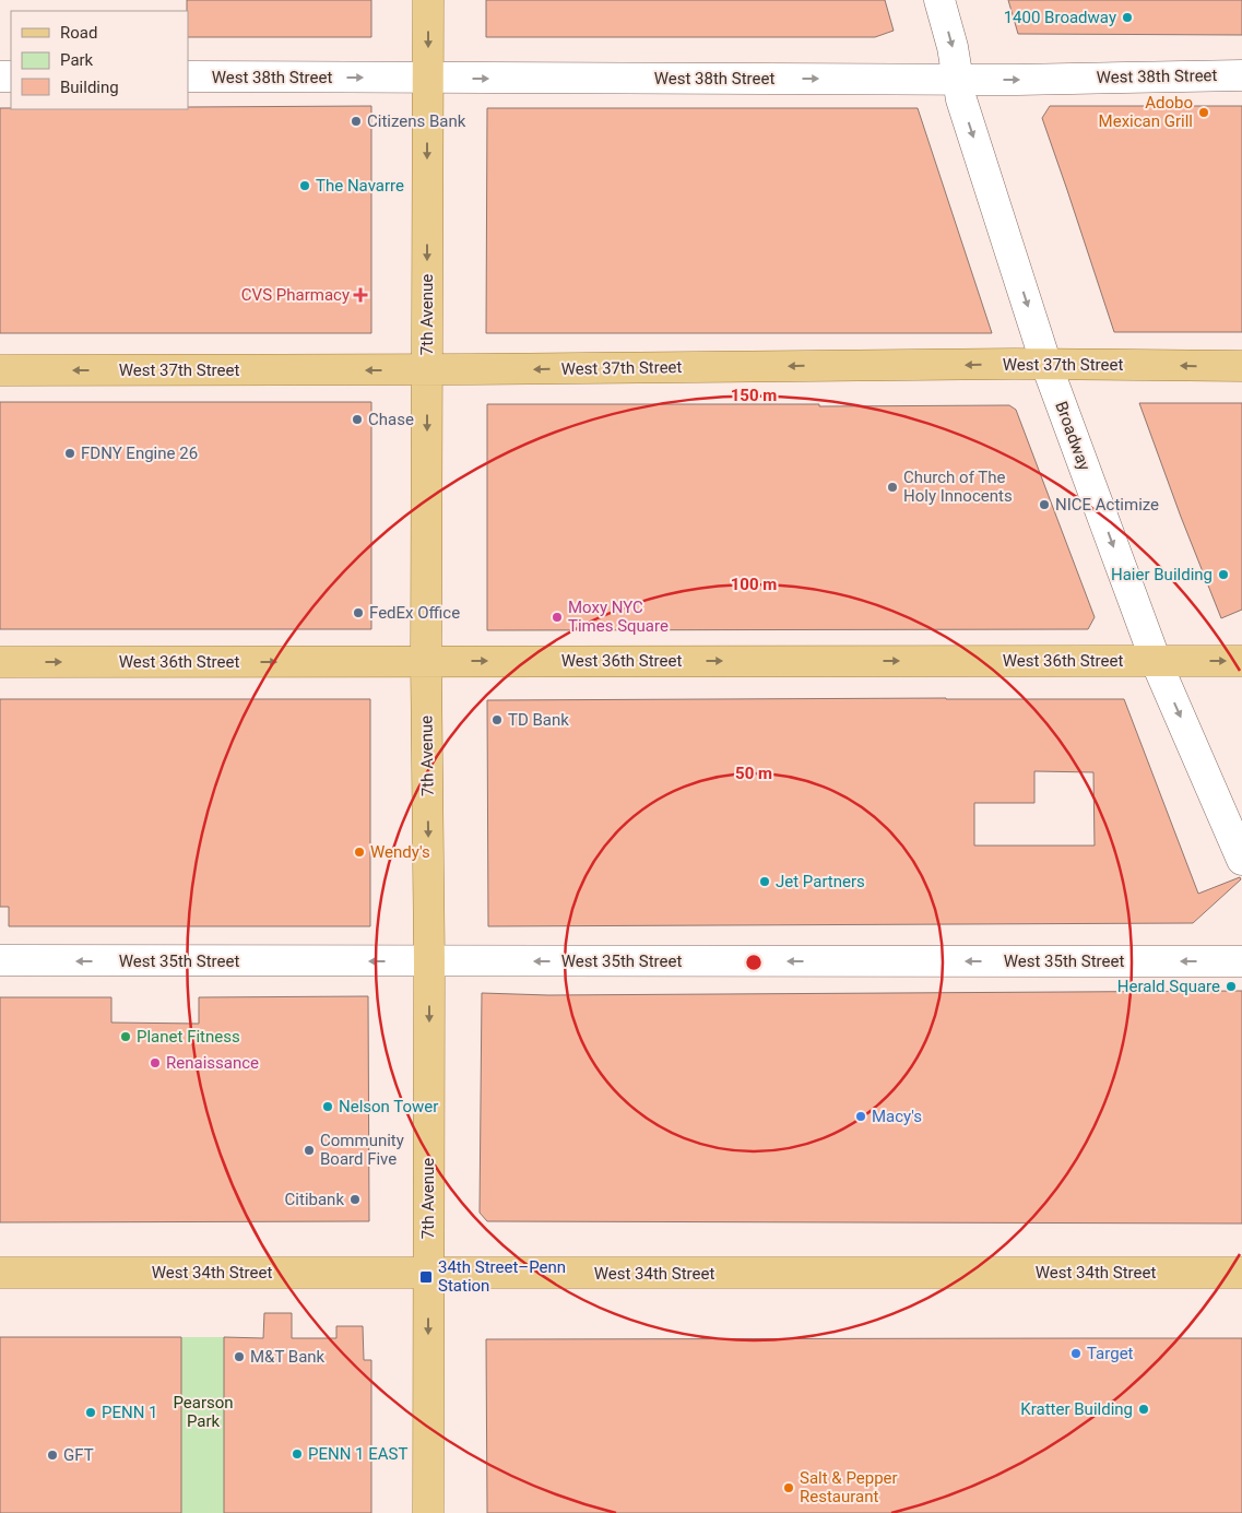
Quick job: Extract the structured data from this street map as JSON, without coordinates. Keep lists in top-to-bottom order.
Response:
{
  "streets": {
    "main road": [
      "7th Avenue",
      "West 37th Street",
      "West 36th Street",
      "West 34th Street"
    ],
    "street": ["West 38th Street", "Broadway", "West 35th Street"]
  },
  "crossings": [
    ["West 38th Street", "7th Avenue"],
    ["West 38th Street", "Broadway"],
    ["7th Avenue", "West 37th Street"],
    ["7th Avenue", "West 36th Street"],
    ["7th Avenue", "West 35th Street"],
    ["7th Avenue", "West 34th Street"],
    ["West 37th Street", "Broadway"],
    ["Broadway", "West 36th Street"]
  ],
  "one_way": [
    "West 38th Street",
    "7th Avenue",
    "West 37th Street",
    "Broadway",
    "West 36th Street",
    "West 35th Street"
  ],
  "parks": ["Pearson Park"],
  "places": {
    "other": [
      "1400 Broadway",
      "Adobo Mexican Grill",
      "Citizens Bank",
      "The Navarre",
      "Chase",
      "FDNY Engine 26",
      "Church of The Holy Innocents",
      "NICE Actimize",
      "Haier Building",
      "FedEx Office",
      "Moxy NYC Times Square",
      "TD Bank",
      "Wendy's",
      "Jet Partners",
      "Herald Square",
      "Planet Fitness",
      "Renaissance",
      "Nelson Tower",
      "Macy's",
      "Community Board Five",
      "Citibank",
      "Target",
      "M&T Bank",
      "Kratter Building",
      "PENN 1",
      "PENN 1 EAST",
      "GFT",
      "Salt & Pepper Restaurant"
    ],
    "health": ["CVS Pharmacy"],
    "transit": ["34th Street–Penn Station"]
  },
  "legend": ["Road", "Park", "Building"],
  "rings": ["150 m", "100 m", "50 m"]
}
